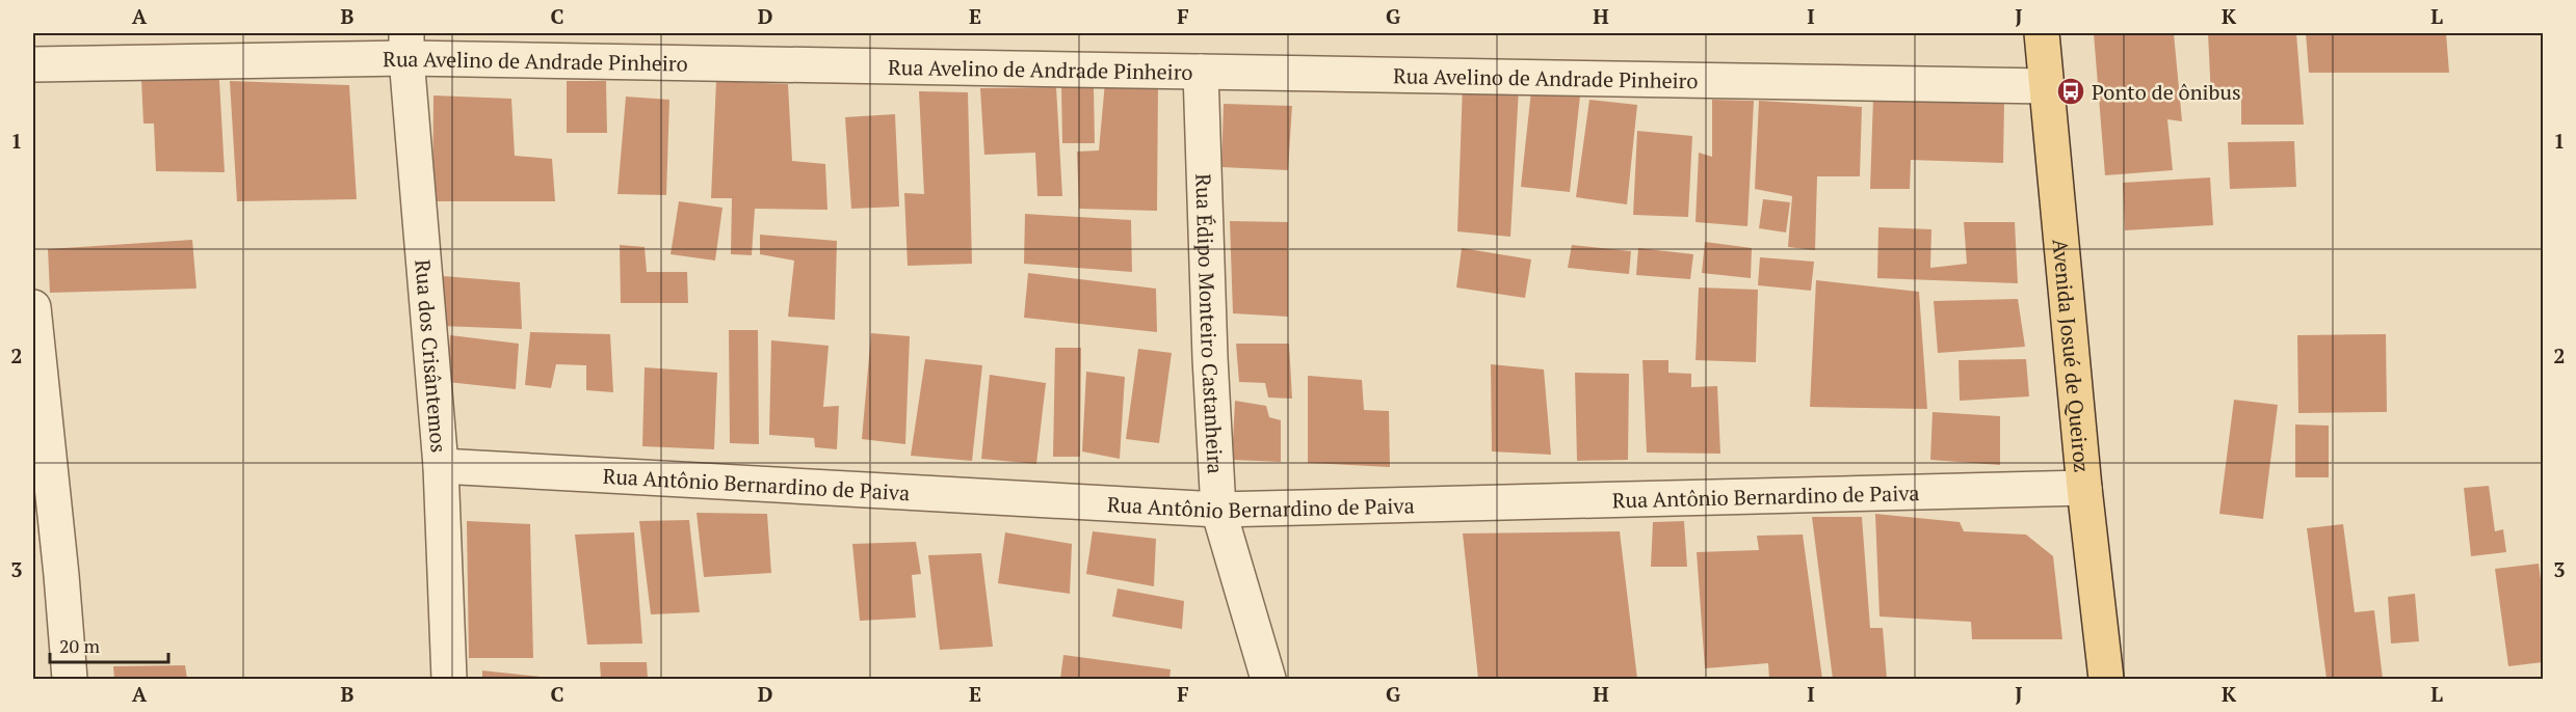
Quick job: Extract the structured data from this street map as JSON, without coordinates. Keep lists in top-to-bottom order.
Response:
{
  "streets": {
    "main road": ["Avenida Josué de Queiroz"],
    "street": [
      "Rua Avelino de Andrade Pinheiro",
      "Rua Édipo Monteiro Castanheira",
      "Rua dos Crisântemos",
      "Rua Antônio Bernardino de Paiva"
    ]
  },
  "crossings": [
    ["Rua Avelino de Andrade Pinheiro", "Rua Édipo Monteiro Castanheira"],
    ["Rua Avelino de Andrade Pinheiro", "Rua dos Crisântemos"],
    ["Rua Avelino de Andrade Pinheiro", "Avenida Josué de Queiroz"],
    ["Rua Édipo Monteiro Castanheira", "Rua Antônio Bernardino de Paiva"],
    ["Rua dos Crisântemos", "Rua Antônio Bernardino de Paiva"],
    ["Avenida Josué de Queiroz", "Rua Antônio Bernardino de Paiva"]
  ],
  "places": {
    "bus stop": ["Ponto de ônibus"]
  },
  "scale_bar": "20 m",
  "grid": {
    "columns": [
      "A",
      "B",
      "C",
      "D",
      "E",
      "F",
      "G",
      "H",
      "I",
      "J",
      "K",
      "L"
    ],
    "rows": ["1", "2", "3"]
  }
}
